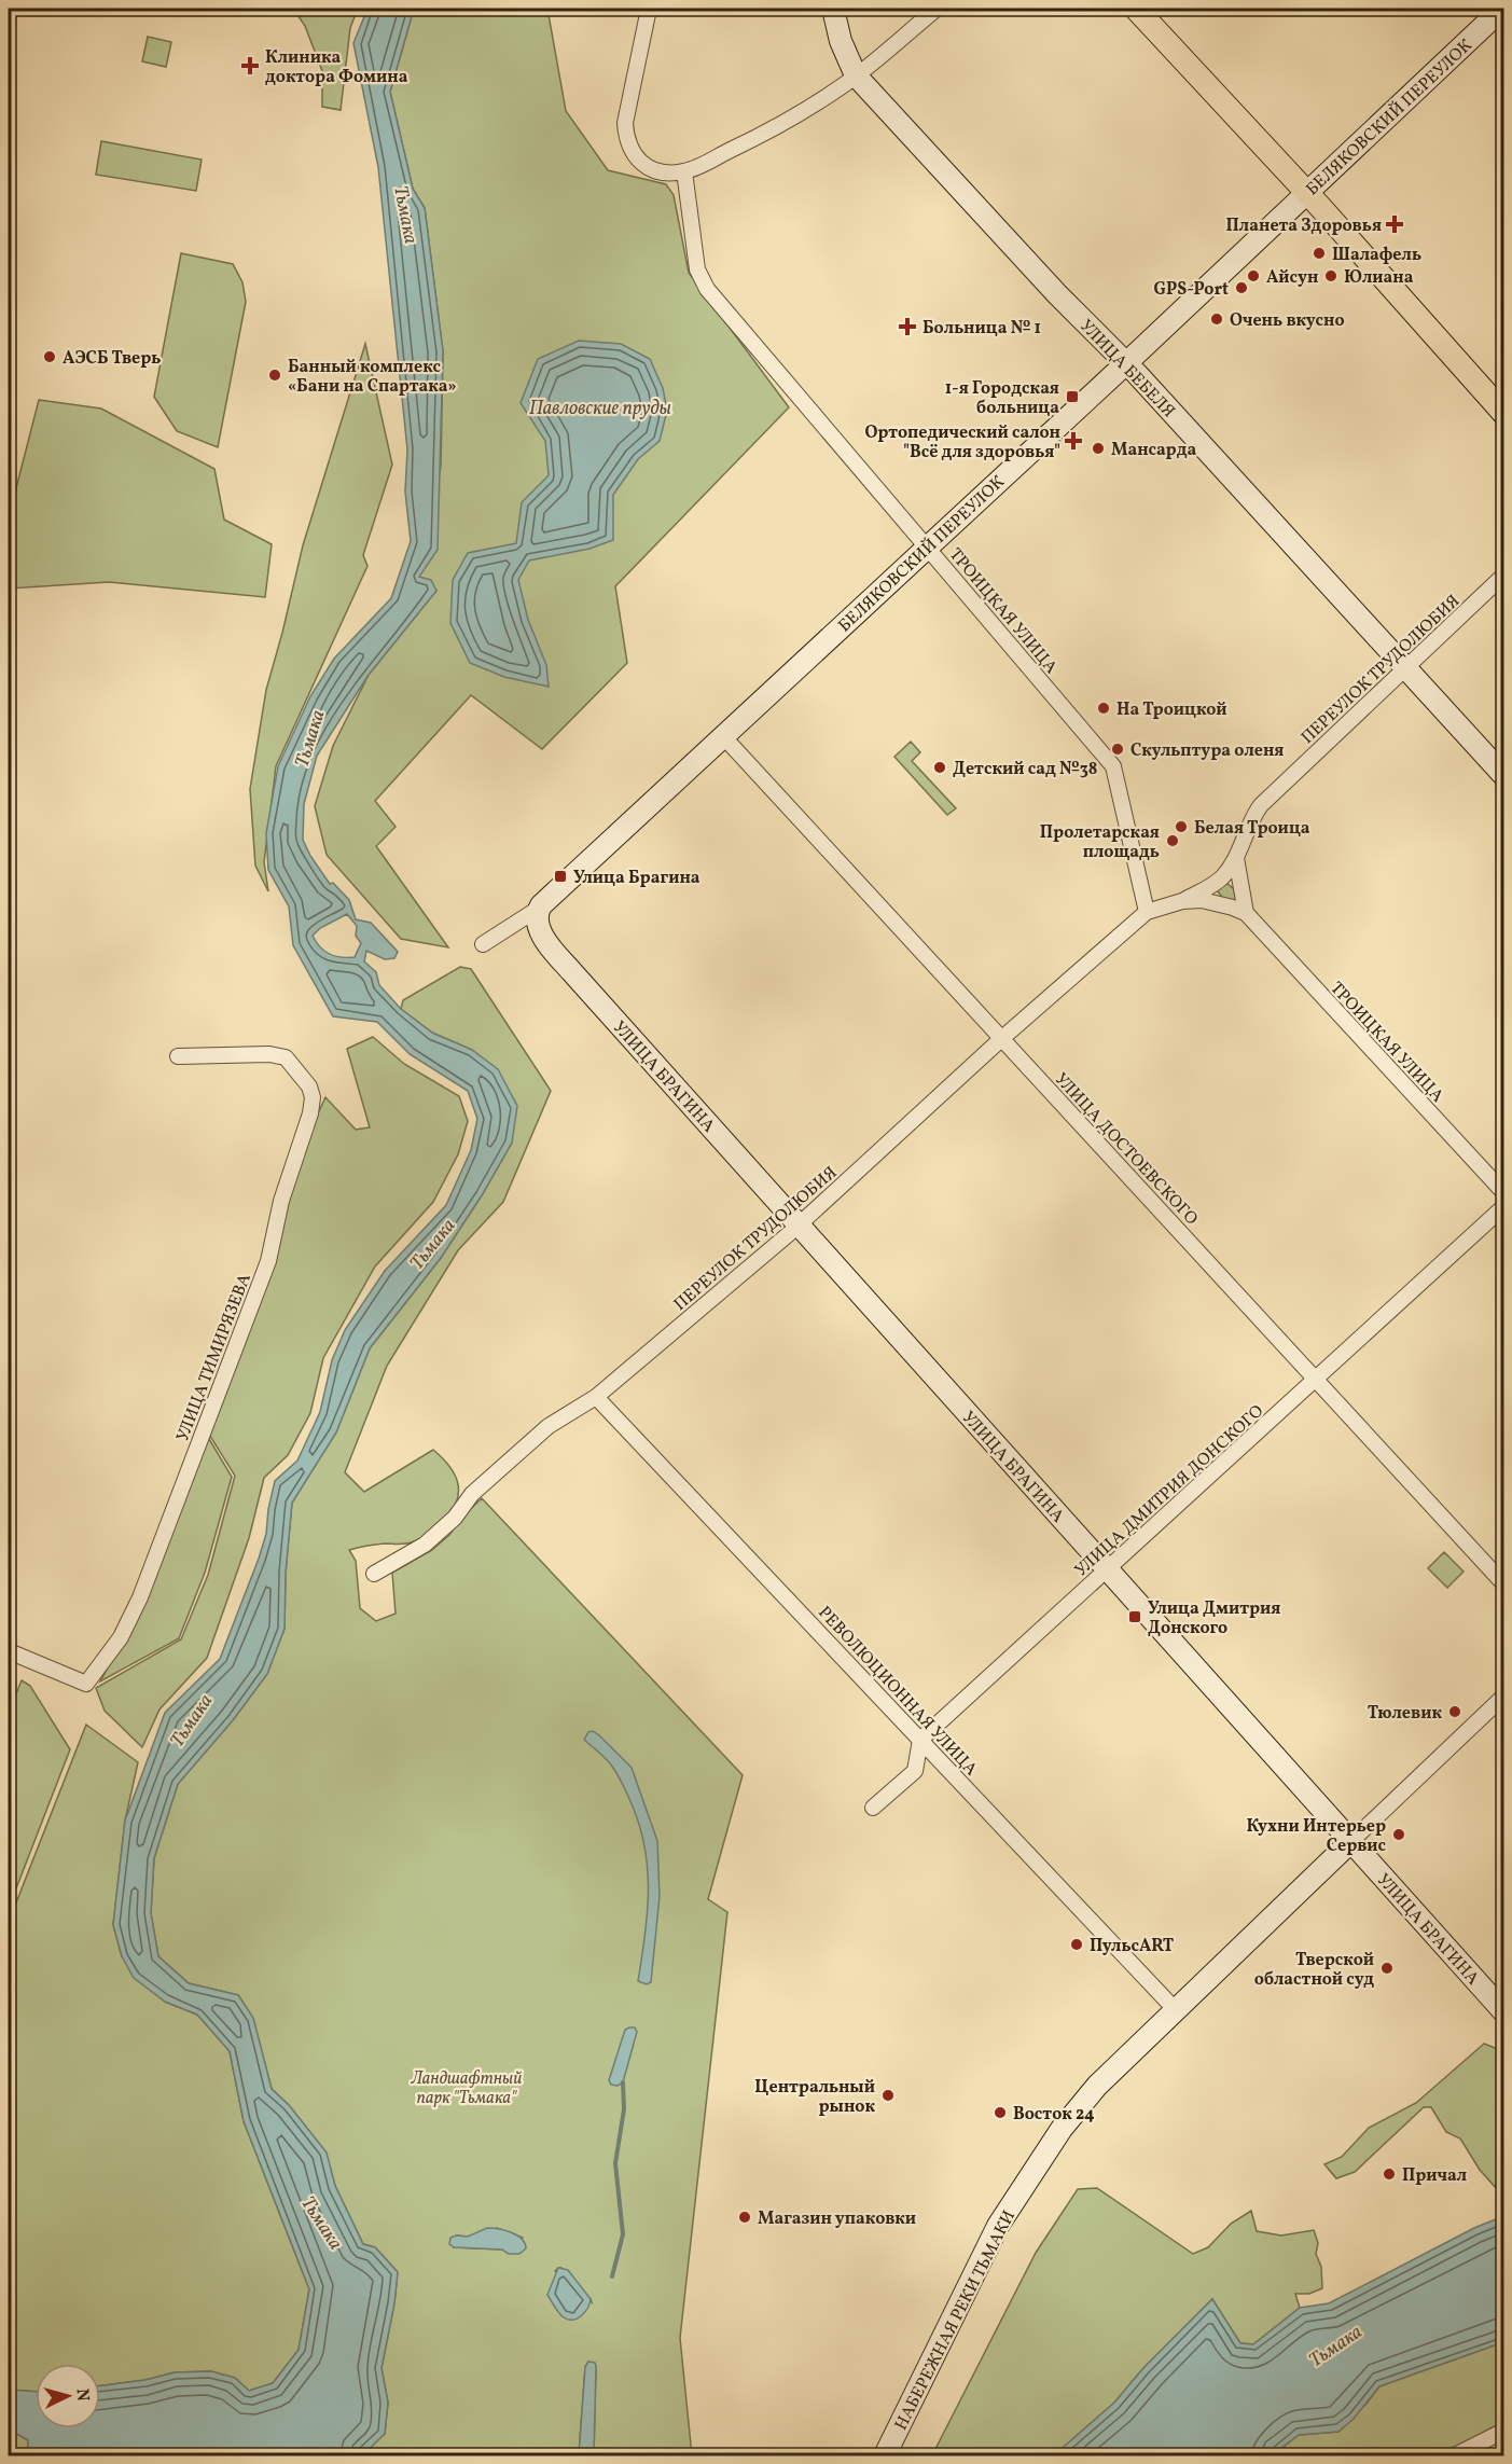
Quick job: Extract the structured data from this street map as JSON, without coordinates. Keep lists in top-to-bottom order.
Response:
{
  "streets": {
    "street": [
      "БЕЛЯКОВСКИЙ ПЕРЕУЛОК",
      "УЛИЦА БЕБЕЛЯ",
      "ТРОИЦКАЯ УЛИЦА",
      "ПЕРЕУЛОК ТРУДОЛЮБИЯ",
      "УЛИЦА БРАГИНА",
      "УЛИЦА ДОСТОЕВСКОГО",
      "УЛИЦА ТИМИРЯЗЕВА",
      "УЛИЦА ДМИТРИЯ ДОНСКОГО",
      "РЕВОЛЮЦИОННАЯ УЛИЦА",
      "НАБЕРЕЖНАЯ РЕКИ ТЬМАКИ"
    ]
  },
  "crossings": [
    ["БЕЛЯКОВСКИЙ ПЕРЕУЛОК", "УЛИЦА БЕБЕЛЯ"],
    ["БЕЛЯКОВСКИЙ ПЕРЕУЛОК", "ТРОИЦКАЯ УЛИЦА"],
    ["БЕЛЯКОВСКИЙ ПЕРЕУЛОК", "УЛИЦА БРАГИНА"],
    ["БЕЛЯКОВСКИЙ ПЕРЕУЛОК", "УЛИЦА ДОСТОЕВСКОГО"],
    ["УЛИЦА БЕБЕЛЯ", "ПЕРЕУЛОК ТРУДОЛЮБИЯ"],
    ["ТРОИЦКАЯ УЛИЦА", "ПЕРЕУЛОК ТРУДОЛЮБИЯ"],
    ["ПЕРЕУЛОК ТРУДОЛЮБИЯ", "УЛИЦА БРАГИНА"],
    ["ПЕРЕУЛОК ТРУДОЛЮБИЯ", "УЛИЦА ДОСТОЕВСКОГО"],
    ["ПЕРЕУЛОК ТРУДОЛЮБИЯ", "РЕВОЛЮЦИОННАЯ УЛИЦА"],
    ["УЛИЦА БРАГИНА", "УЛИЦА ДМИТРИЯ ДОНСКОГО"],
    ["УЛИЦА БРАГИНА", "НАБЕРЕЖНАЯ РЕКИ ТЬМАКИ"],
    ["УЛИЦА ДОСТОЕВСКОГО", "УЛИЦА ДМИТРИЯ ДОНСКОГО"],
    ["УЛИЦА ДМИТРИЯ ДОНСКОГО", "РЕВОЛЮЦИОННАЯ УЛИЦА"],
    ["РЕВОЛЮЦИОННАЯ УЛИЦА", "НАБЕРЕЖНАЯ РЕКИ ТЬМАКИ"]
  ],
  "water": ["Тьмака", "Павловские пруды"],
  "parks": ["Ландшафтный парк \"Тьмака\""],
  "places": {
    "health": [
      "Клиника доктора Фомина",
      "Планета Здоровья",
      "Больница № 1",
      "Ортопедический салон \"Всё для здоровья\""
    ],
    "other": [
      "Шалафель",
      "Айсун",
      "Юлиана",
      "GPS-Port",
      "Очень вкусно",
      "АЭСБ Тверь",
      "Банный комплекс «Бани на Спартака»",
      "Мансарда",
      "На Троицкой",
      "Скульптура оленя",
      "Детский сад №38",
      "Белая Троица",
      "Пролетарская площадь",
      "Тюлевик",
      "Кухни Интерьер Сервис",
      "ПульсART",
      "Тверской областной суд",
      "Центральный рынок",
      "Восток 24",
      "Причал",
      "Магазин упаковки"
    ],
    "transit": ["1-я Городская больница", "Улица Брагина", "Улица Дмитрия Донского"]
  },
  "north": "right"
}
